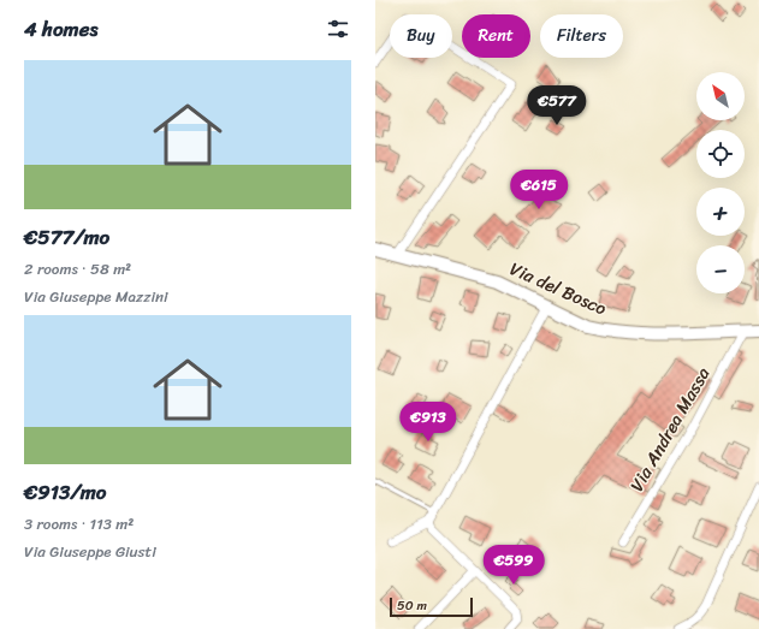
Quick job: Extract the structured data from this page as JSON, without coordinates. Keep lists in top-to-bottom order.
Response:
{
  "streets": {
    "main road": ["Via del Bosco"],
    "street": ["Via Andrea Massa"]
  },
  "crossings": [
    ["Via del Bosco", "Via Andrea Massa"]
  ],
  "scale_bar": "50 m",
  "north": "top left",
  "page": {
    "heading": "4 homes",
    "chip": ["Buy", "Rent", "Filters"],
    "list": [
      {
        "name": "€577/mo",
        "note": "2 rooms · 58 m² · Via Giuseppe Mazzini"
      },
      {
        "name": "€913/mo",
        "note": "3 rooms · 113 m² · Via Giuseppe Giusti"
      }
    ],
    "map_buttons": ["+", "−"],
    "price": [
      "€577",
      "€615",
      "€913",
      "€599"
    ],
    "scale": "50 m"
  }
}
